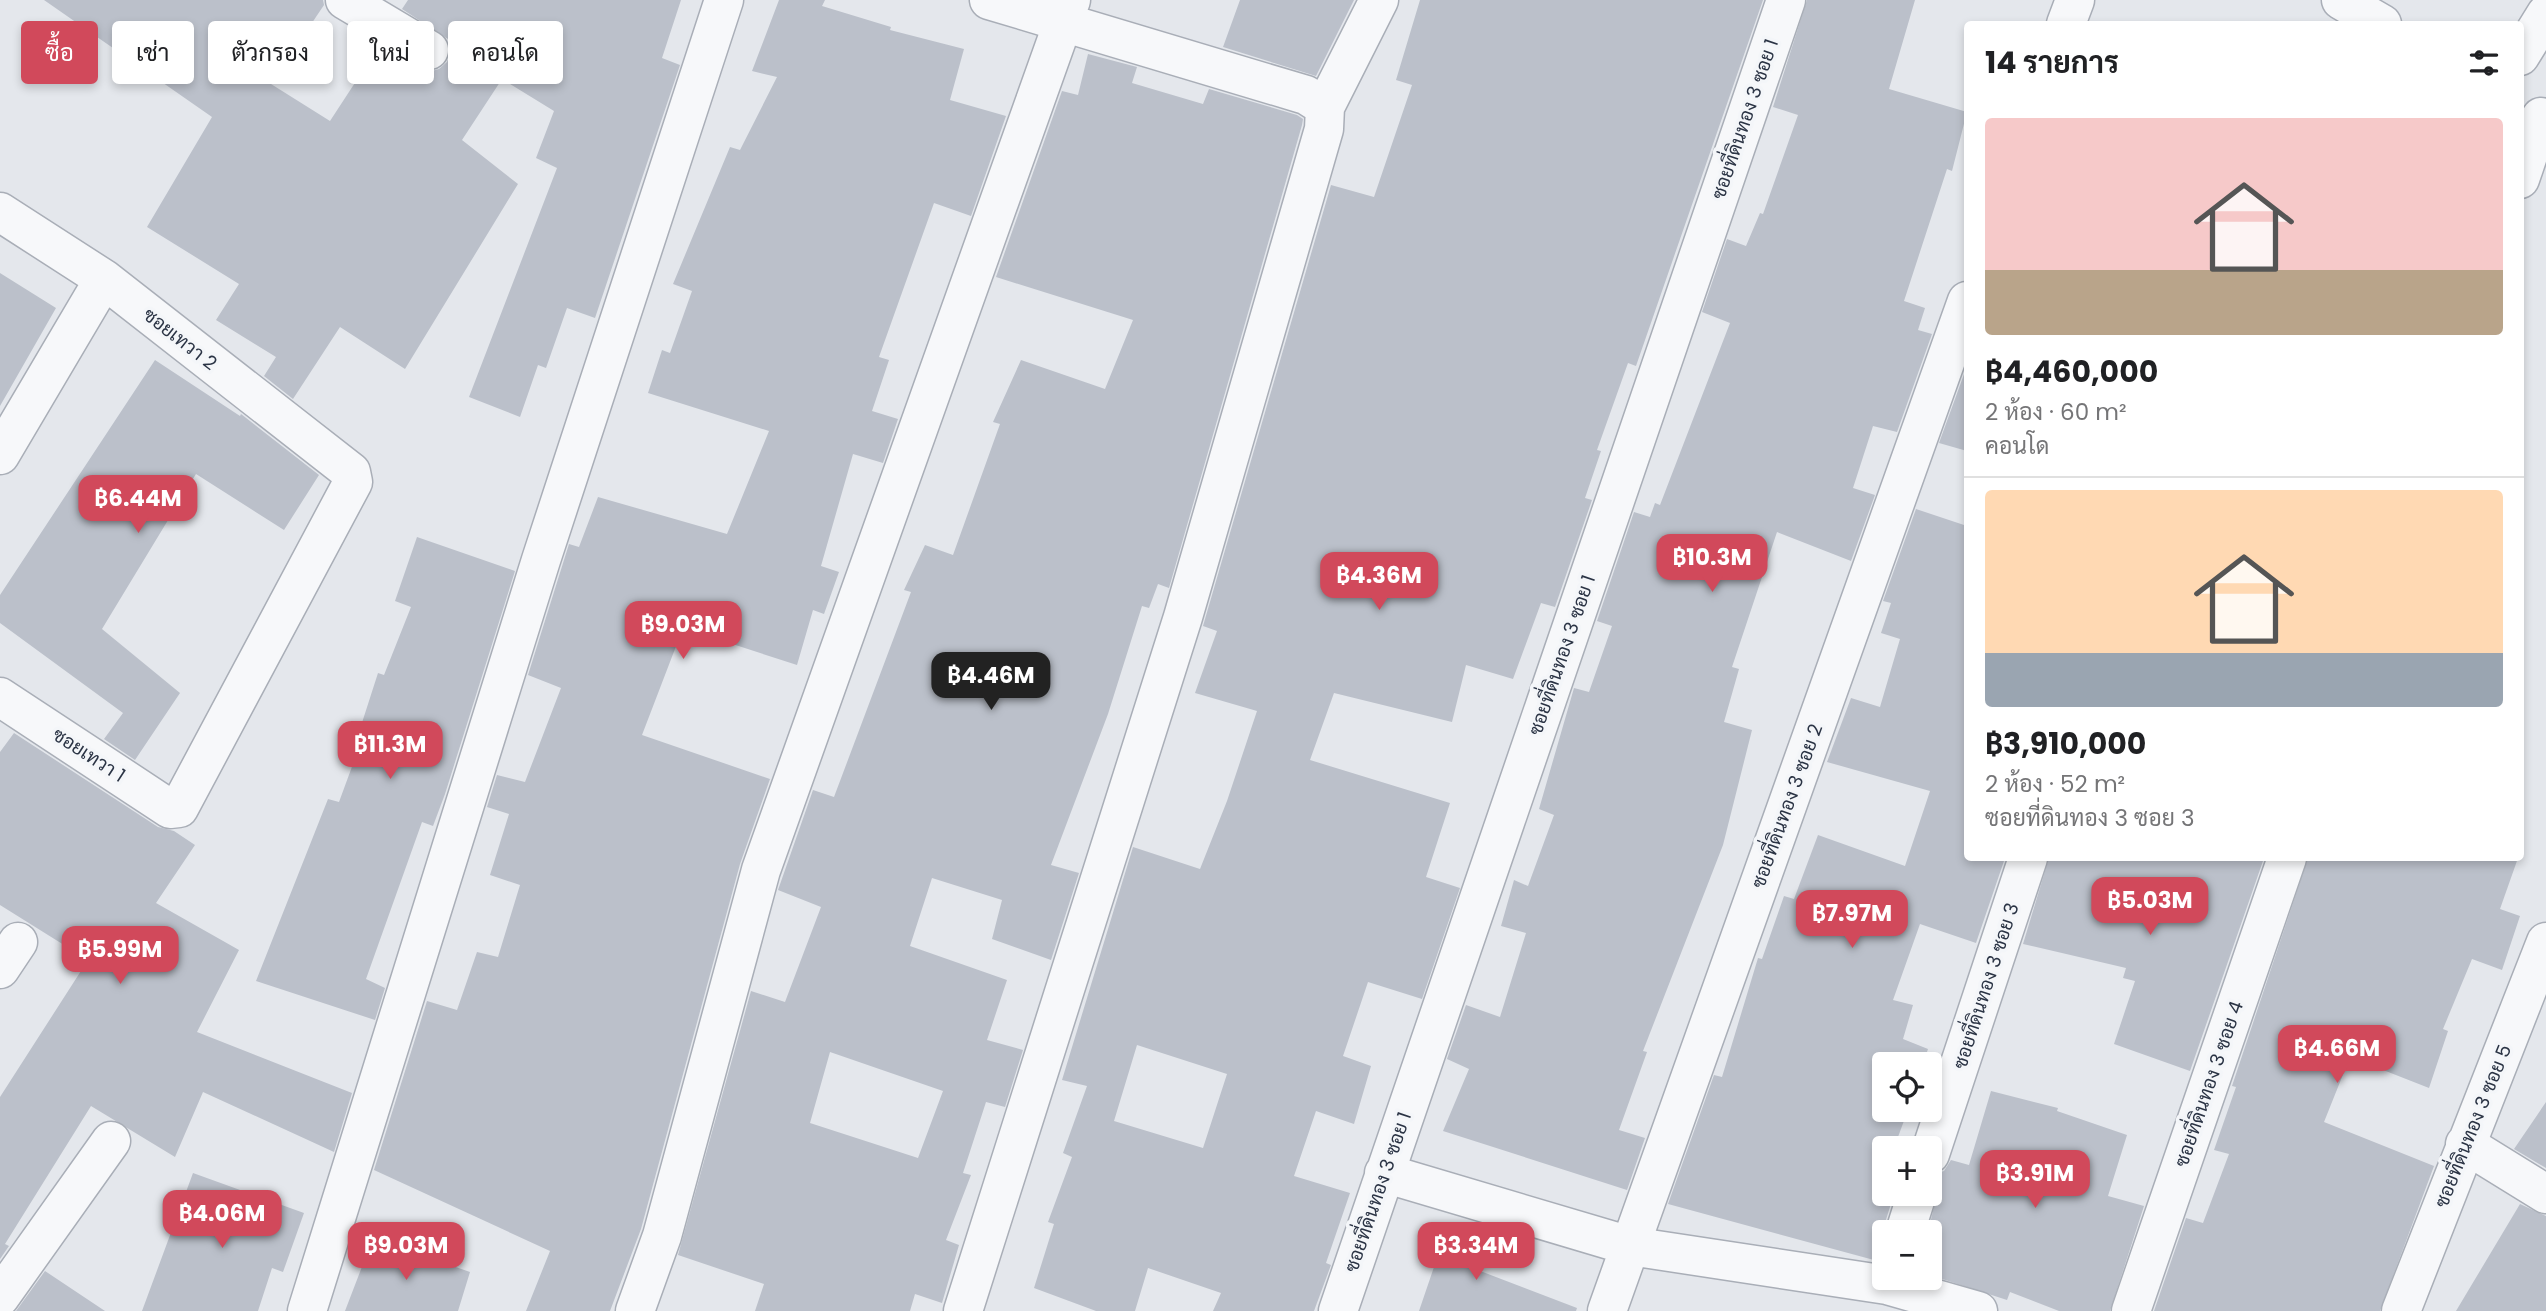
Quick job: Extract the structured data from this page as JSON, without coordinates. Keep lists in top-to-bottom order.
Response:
{
  "streets": {
    "street": [
      "ซอยที่ดินทอง 3 ซอย 1",
      "ซอยเทวา 2",
      "ซอยเทวา 1",
      "ซอยที่ดินทอง 3 ซอย 2",
      "ซอยที่ดินทอง 3 ซอย 3",
      "ซอยที่ดินทอง 3 ซอย 4",
      "ซอยที่ดินทอง 3 ซอย 5"
    ]
  },
  "crossings": [
    ["ซอยเทวา 2", "ซอยเทวา 1"]
  ],
  "page": {
    "chip": [
      "ซื้อ",
      "เช่า",
      "ตัวกรอง",
      "ใหม่",
      "คอนโด"
    ],
    "heading": "14 รายการ",
    "list": [
      {
        "name": "฿4,460,000",
        "note": "2 ห้อง · 60 m² · คอนโด"
      },
      {
        "name": "฿3,910,000",
        "note": "2 ห้อง · 52 m² · ซอยที่ดินทอง 3 ซอย 3"
      }
    ],
    "price": [
      "฿6.44M",
      "฿10.3M",
      "฿4.36M",
      "฿9.03M",
      "฿4.46M",
      "฿11.3M",
      "฿5.03M",
      "฿7.97M",
      "฿5.99M",
      "฿4.66M",
      "฿3.91M",
      "฿4.06M",
      "฿9.03M",
      "฿3.34M"
    ],
    "map_buttons": ["+", "−"]
  }
}
